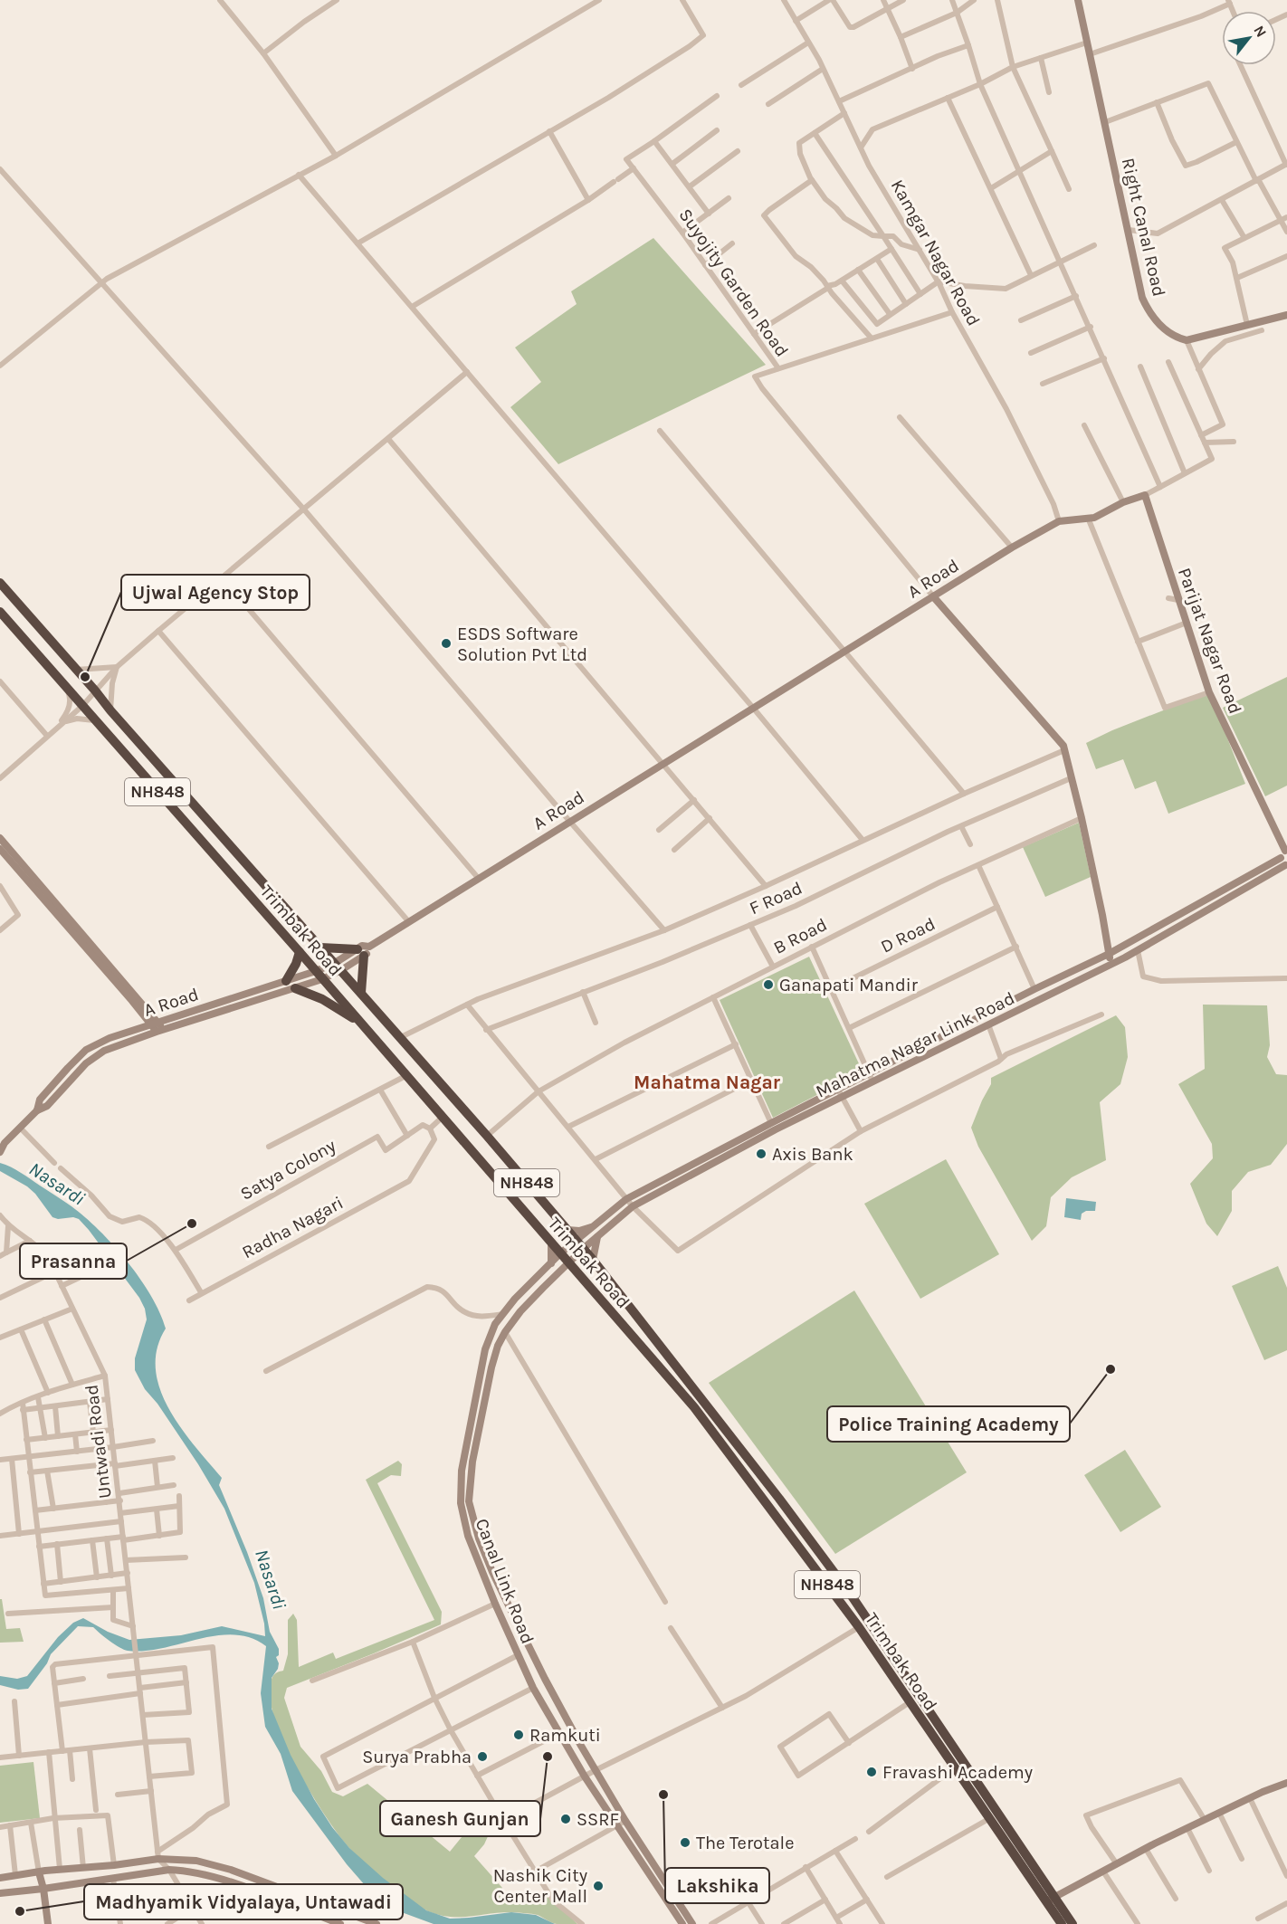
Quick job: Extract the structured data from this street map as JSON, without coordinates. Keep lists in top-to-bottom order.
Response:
{
  "streets": {
    "highway": ["NH848", "Trimbak Road"],
    "main road": [
      "Right Canal Road",
      "A Road",
      "Parijat Nagar Road",
      "Mahatma Nagar Link Road",
      "Canal Link Road"
    ],
    "street": [
      "Kamgar Nagar Road",
      "Suyojity Garden Road",
      "F Road",
      "D Road",
      "B Road",
      "Satya Colony",
      "Radha Nagari",
      "Untwadi Road"
    ]
  },
  "crossings": [
    ["Kamgar Nagar Road", "A Road"],
    ["Suyojity Garden Road", "A Road"],
    ["A Road", "Parijat Nagar Road"],
    ["A Road", "NH848"],
    ["A Road", "Trimbak Road"],
    ["NH848", "Trimbak Road"],
    ["Trimbak Road", "B Road"],
    ["Trimbak Road", "Mahatma Nagar Link Road"],
    ["Trimbak Road", "Canal Link Road"],
    ["Mahatma Nagar Link Road", "Canal Link Road"]
  ],
  "districts": ["Mahatma Nagar"],
  "water": ["Nasardi"],
  "places": [
    "ESDS Software Solution Pvt Ltd",
    "Ujwal Agency Stop",
    "Ganapati Mandir",
    "Axis Bank",
    "Prasanna",
    "Police Training Academy",
    "Ramkuti",
    "Surya Prabha",
    "Ganesh Gunjan",
    "Fravashi Academy",
    "Lakshika",
    "SSRF",
    "The Terotale",
    "Nashik City Center Mall",
    "Madhyamik Vidyalaya, Untawadi"
  ],
  "north": "top right"
}
